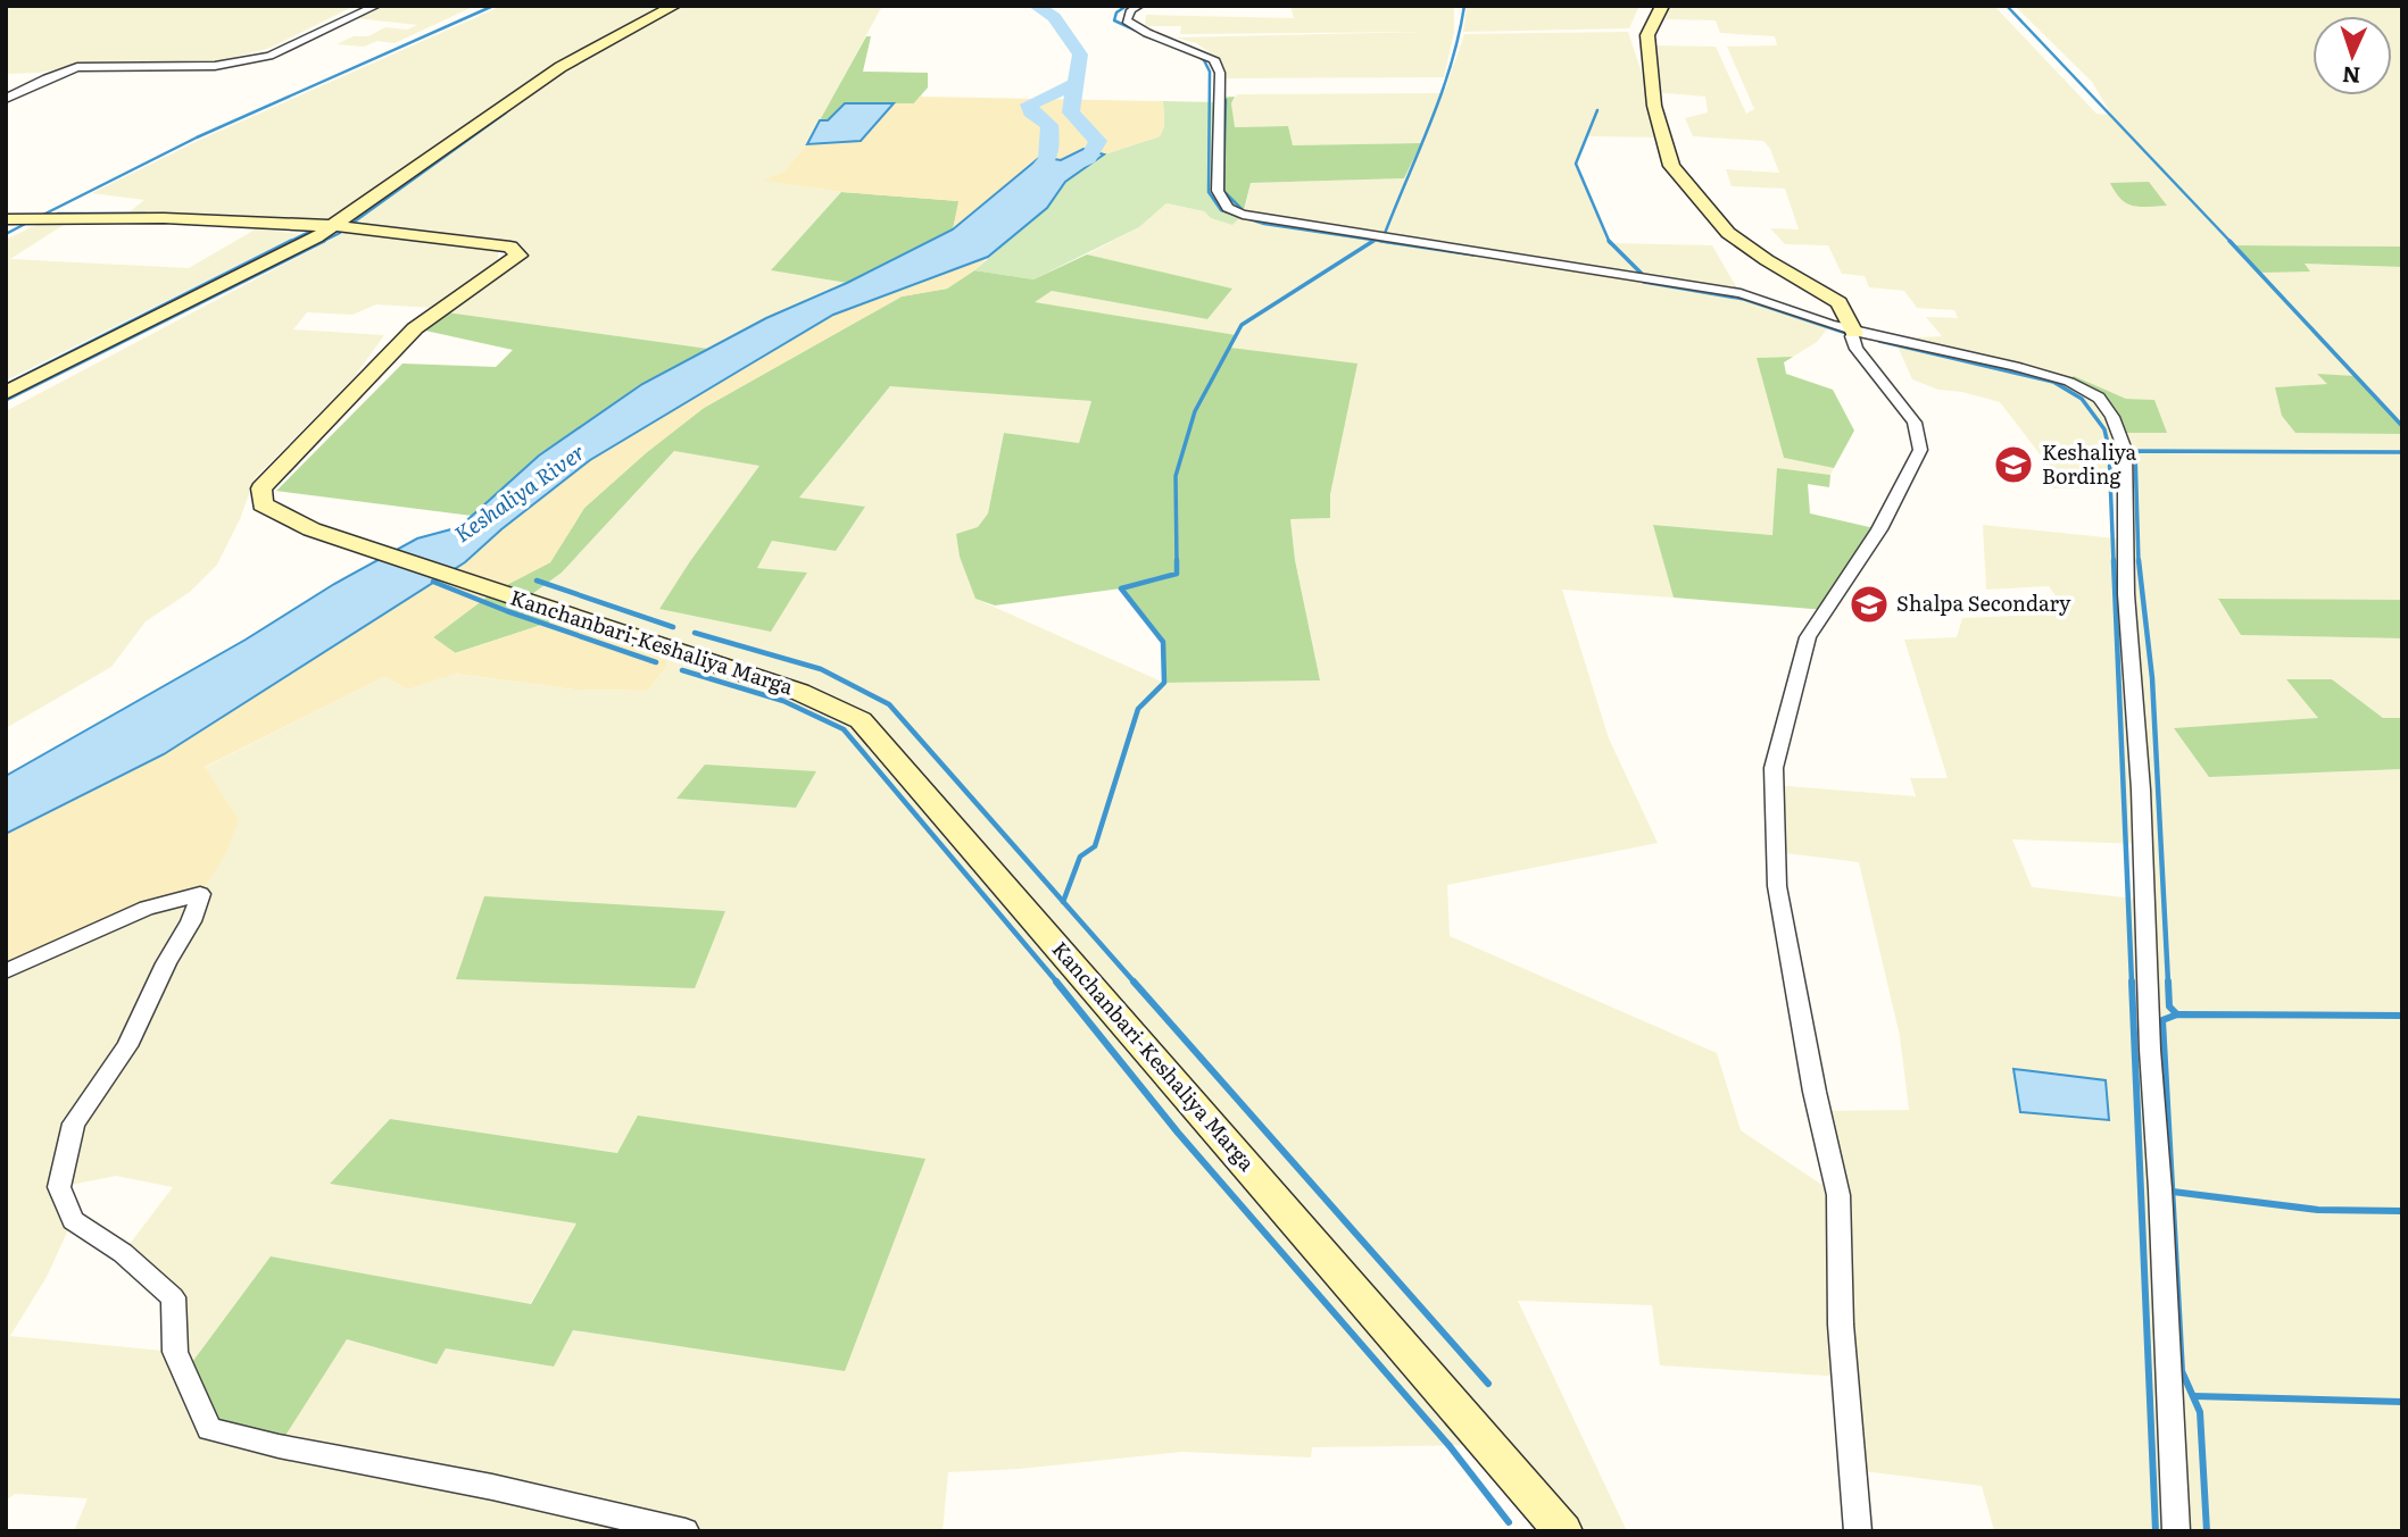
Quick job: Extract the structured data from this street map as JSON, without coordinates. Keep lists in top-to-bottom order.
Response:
{
  "streets": {
    "street": ["Kanchanbari-Keshaliya Marga"]
  },
  "water": ["Keshaliya River"],
  "places": {
    "school or university": ["Keshaliya Bording", "Shalpa Secondary"]
  },
  "north": "bottom"
}
